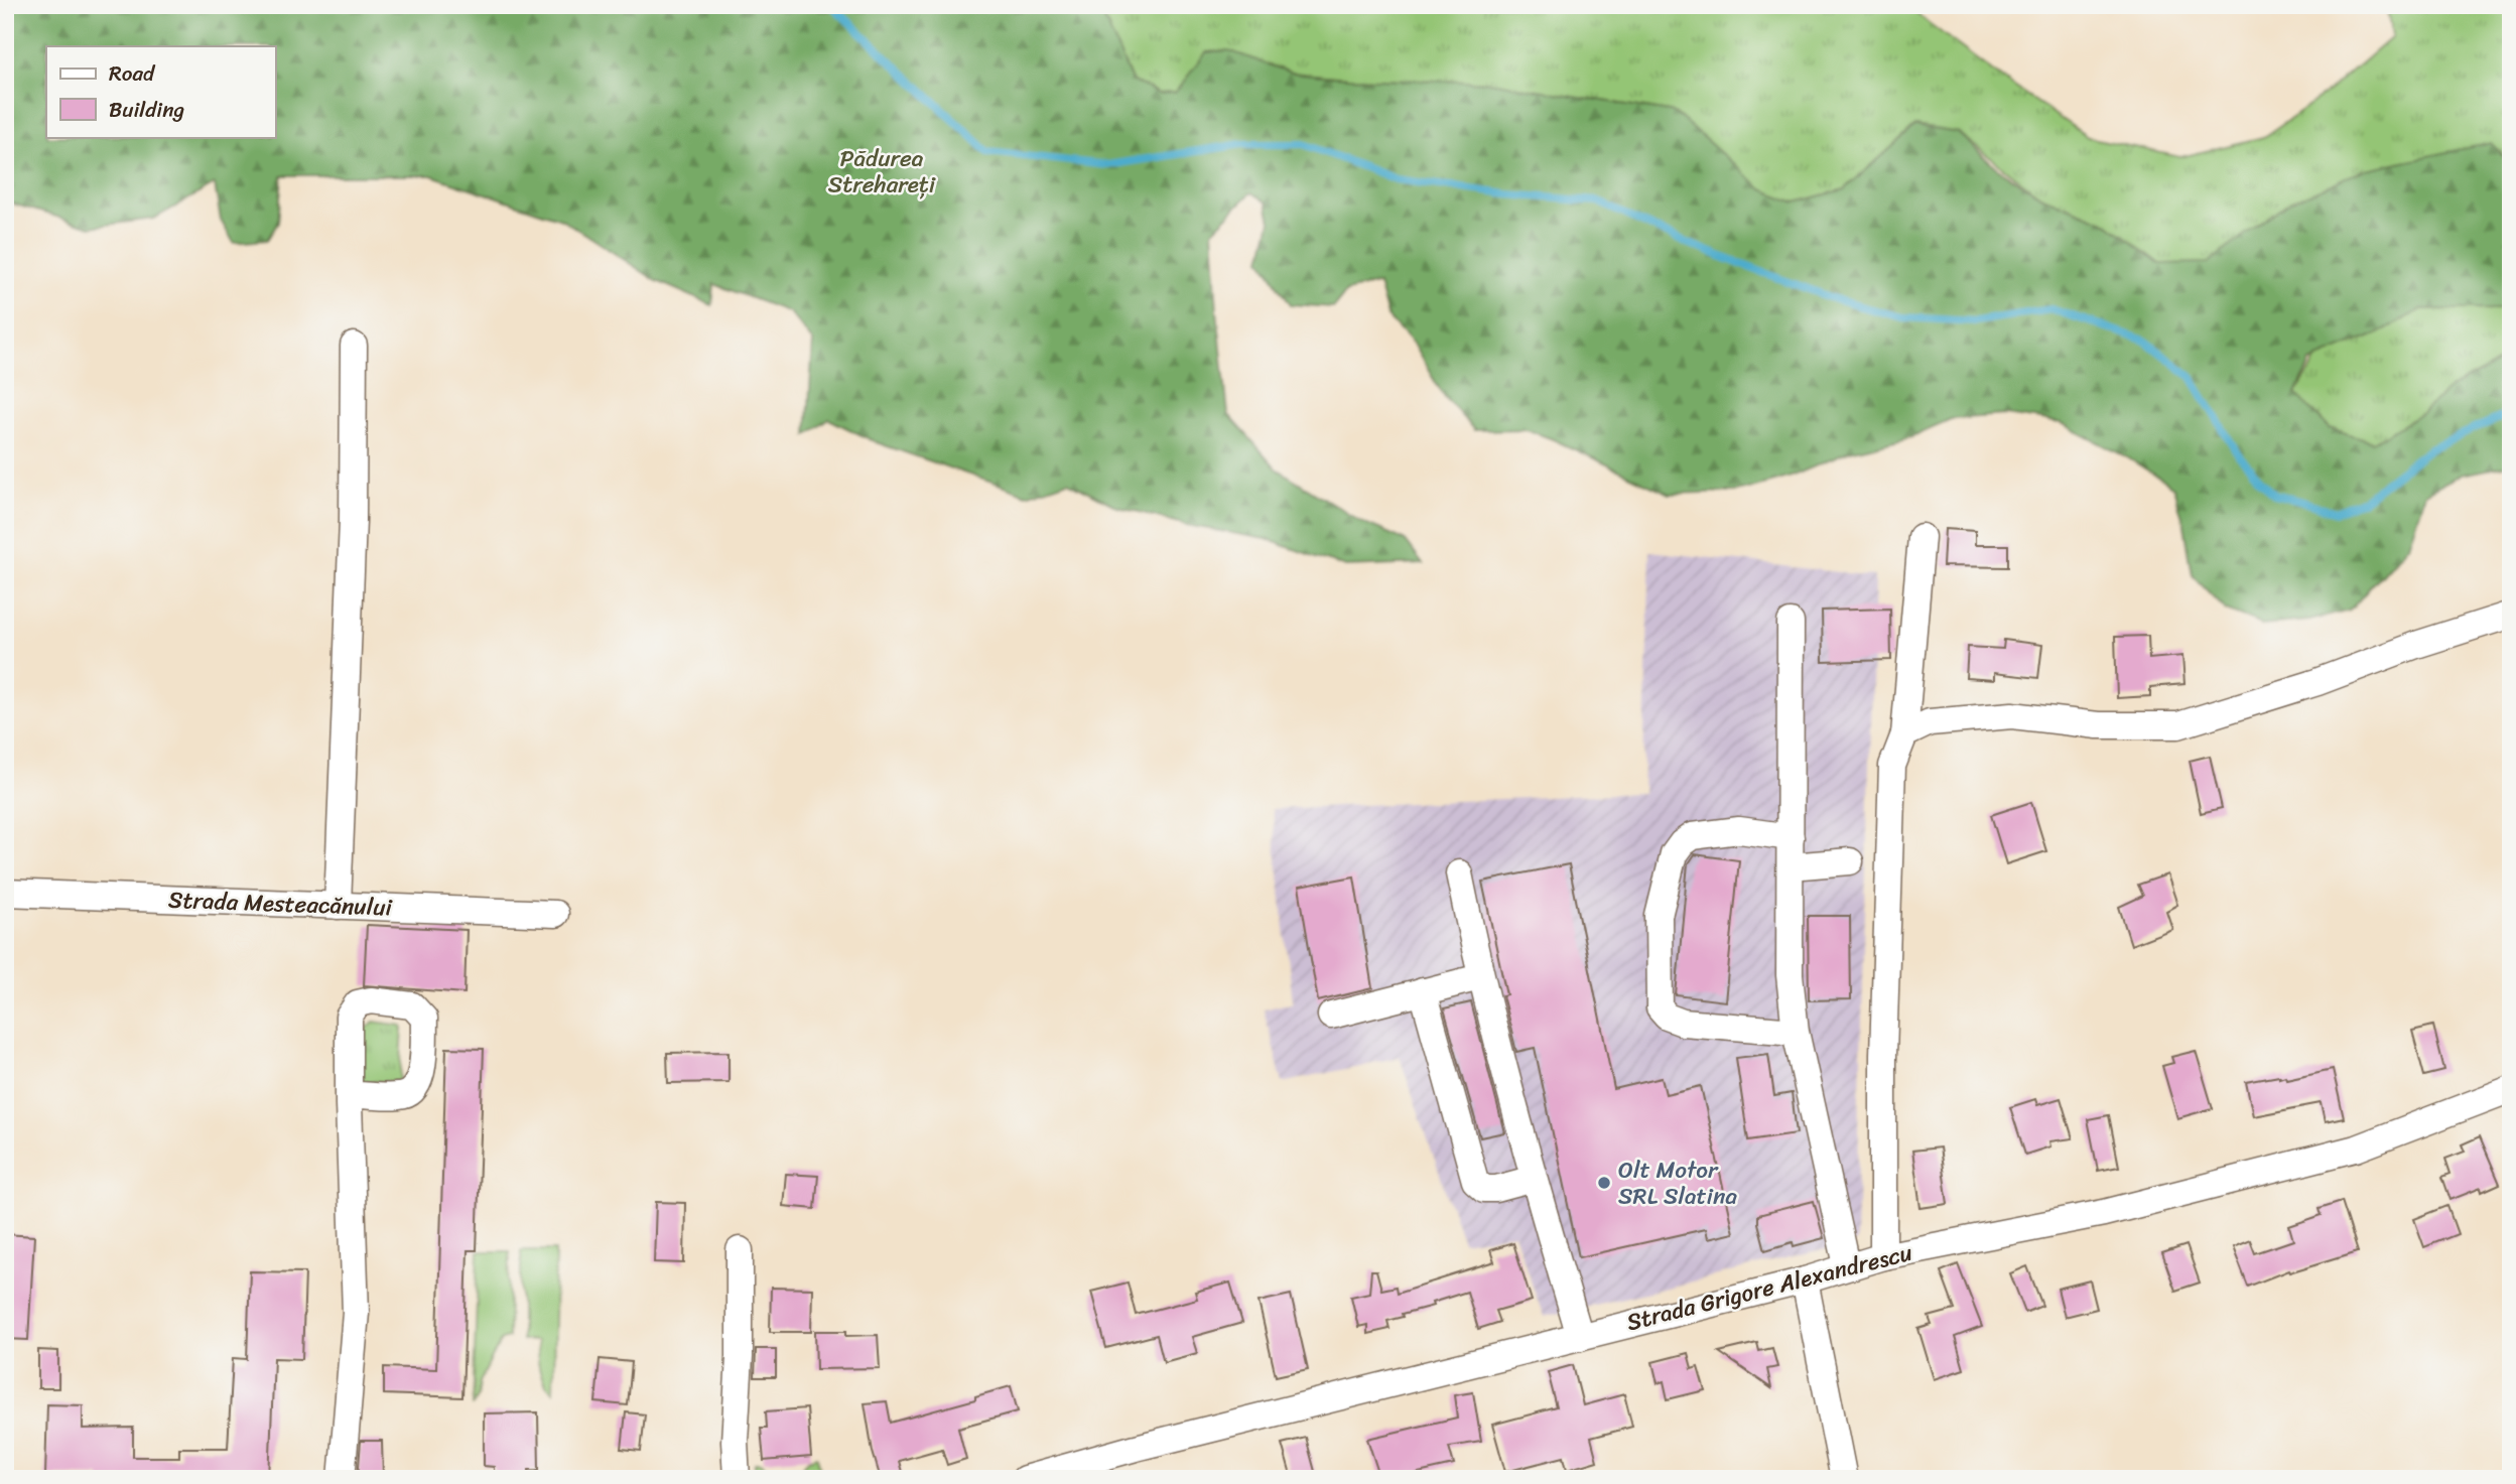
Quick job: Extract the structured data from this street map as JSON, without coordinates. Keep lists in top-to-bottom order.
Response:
{
  "streets": {
    "street": ["Strada Mesteacănului", "Strada Grigore Alexandrescu"]
  },
  "parks": ["Pădurea Strehareți"],
  "places": ["Olt Motor SRL Slatina"],
  "legend": ["Road", "Building"]
}
